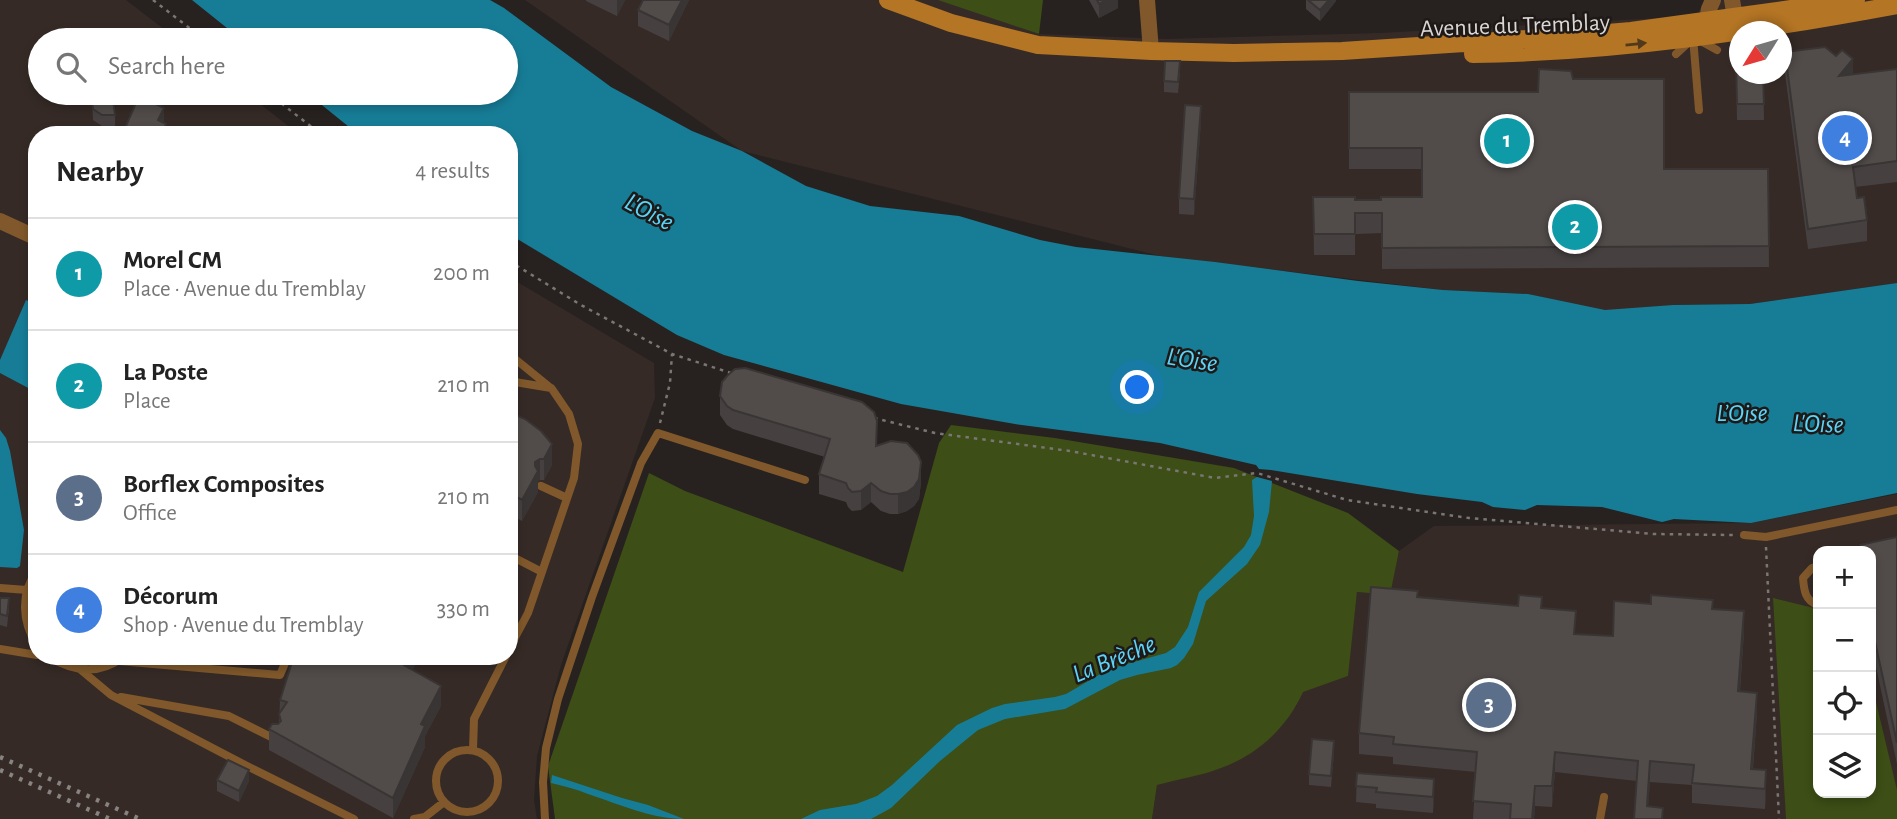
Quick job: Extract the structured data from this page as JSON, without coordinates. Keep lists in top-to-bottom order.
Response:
{
  "streets": {
    "main road": ["Avenue du Tremblay"]
  },
  "water": ["L'Oise", "L’Oise", "La Brèche"],
  "north": "bottom left",
  "page": {
    "search": "Search here",
    "pins": [
      "4",
      "1",
      "2",
      "3"
    ],
    "heading": ["Nearby", "4 results"],
    "list": [
      {
        "mark": "1",
        "name": "Morel CM",
        "note": "Place · Avenue du Tremblay",
        "value": "200 m"
      },
      {
        "mark": "2",
        "name": "La Poste",
        "note": "Place",
        "value": "210 m"
      },
      {
        "mark": "3",
        "name": "Borflex Composites",
        "note": "Office",
        "value": "210 m"
      },
      {
        "mark": "4",
        "name": "Décorum",
        "note": "Shop · Avenue du Tremblay",
        "value": "330 m"
      }
    ],
    "map_buttons": ["+", "−"]
  }
}
